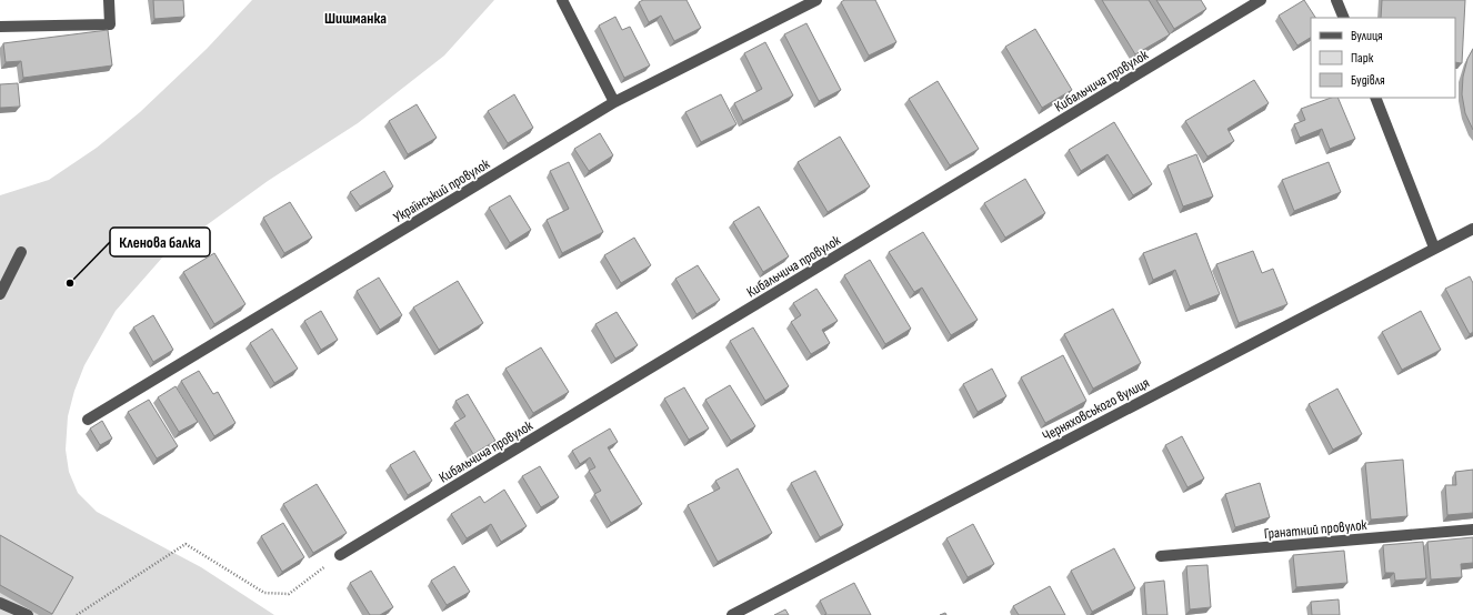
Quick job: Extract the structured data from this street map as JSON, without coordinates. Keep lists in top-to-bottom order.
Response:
{
  "streets": {
    "street": [
      "Кибальчича провулок",
      "Український провулок",
      "Черняховського вулиця",
      "Гранатний провулок"
    ]
  },
  "districts": ["Шишманка"],
  "places": ["Кленова балка"],
  "legend": ["Вулиця", "Парк", "Будівля"]
}
